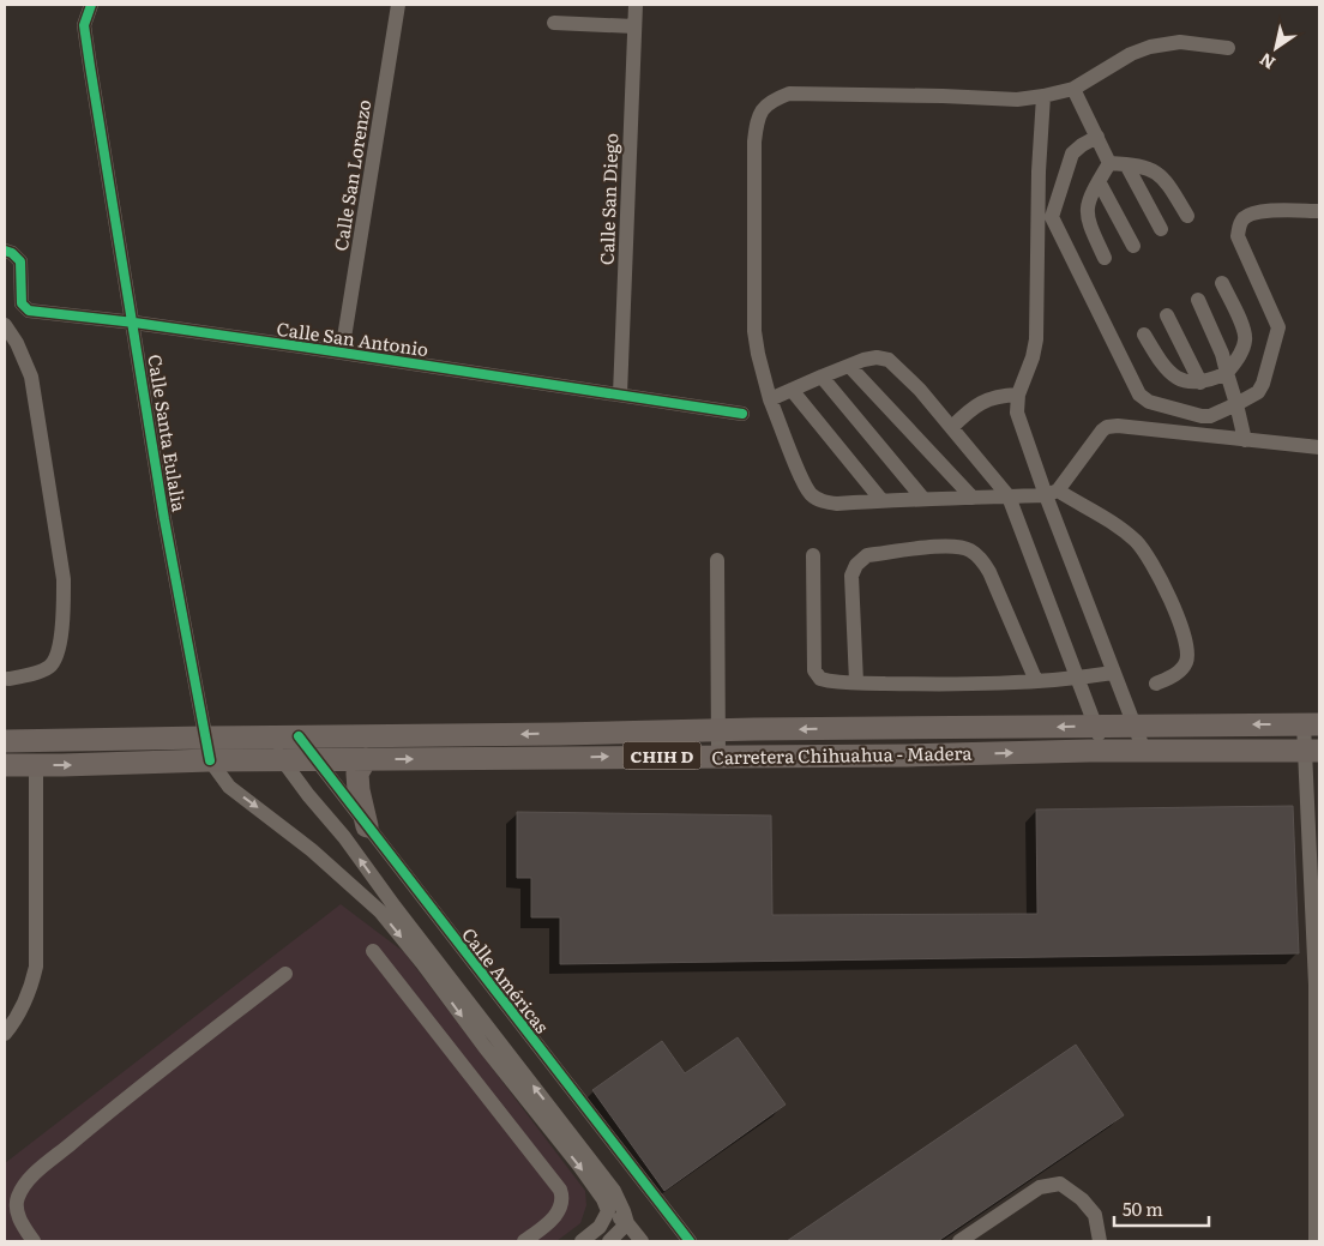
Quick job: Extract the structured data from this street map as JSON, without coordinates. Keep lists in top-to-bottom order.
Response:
{
  "streets": {
    "highway": ["Carretera Chihuahua - Madera", "CHIH D"],
    "street": [
      "Calle San Lorenzo",
      "Calle San Diego",
      "Calle San Antonio",
      "Calle Santa Eulalia",
      "Calle Américas"
    ]
  },
  "crossings": [
    ["Calle San Lorenzo", "Calle San Antonio"],
    ["Calle San Diego", "Calle San Antonio"],
    ["Calle San Antonio", "Calle Santa Eulalia"],
    ["Calle Santa Eulalia", "Carretera Chihuahua - Madera"],
    ["Carretera Chihuahua - Madera", "Calle Américas"]
  ],
  "scale_bar": "50 m",
  "north": "bottom left"
}
